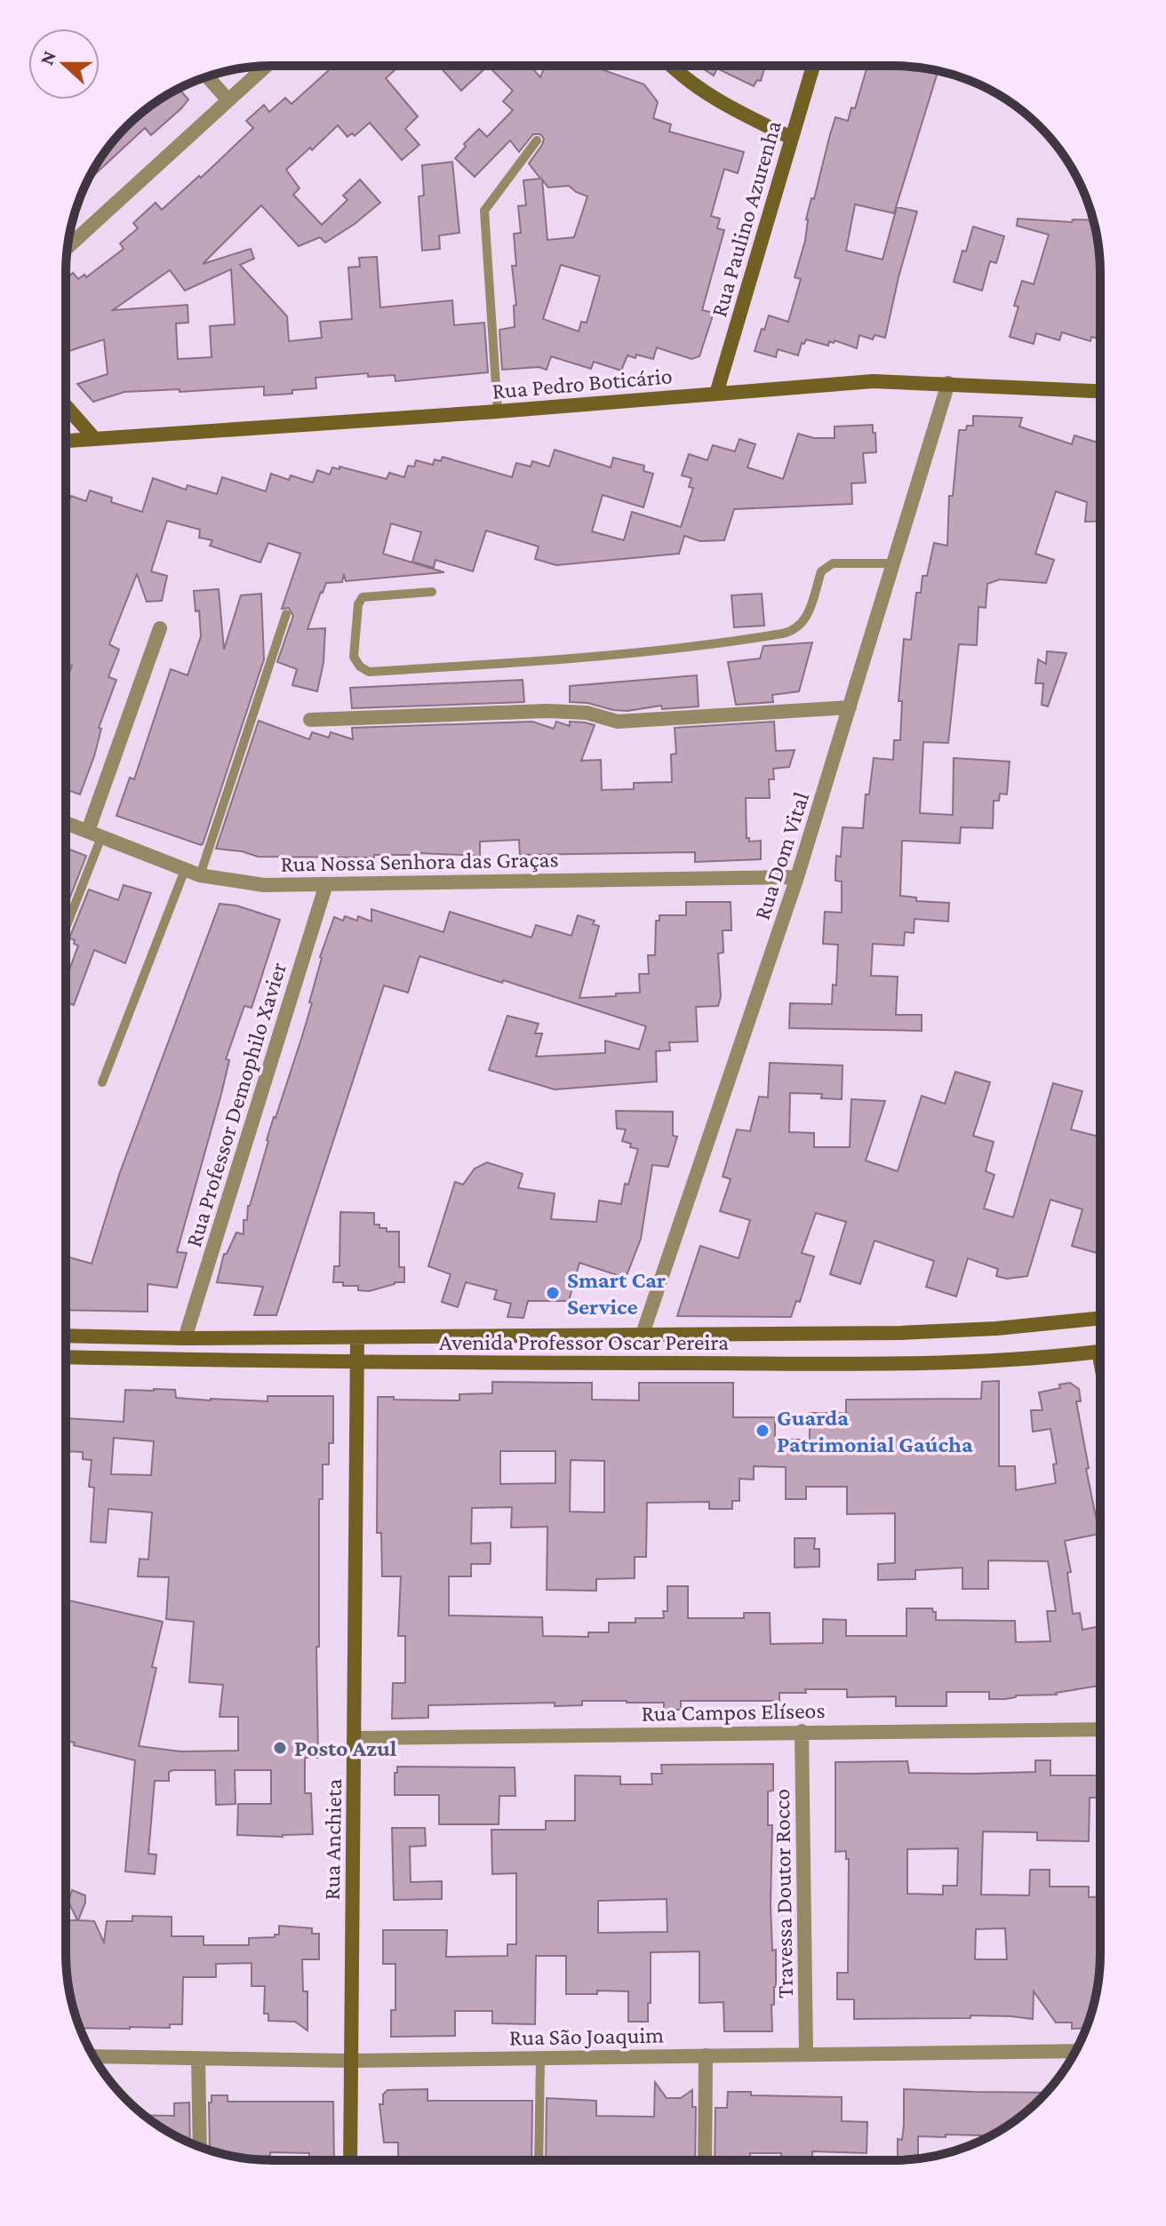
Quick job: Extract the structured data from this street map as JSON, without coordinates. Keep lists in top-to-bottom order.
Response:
{
  "streets": {
    "street": [
      "Rua Paulino Azurenha",
      "Rua Pedro Boticário",
      "Rua Dom Vital",
      "Rua Nossa Senhora das Graças",
      "Rua Professor Demophilo Xavier",
      "Avenida Professor Oscar Pereira",
      "Rua Campos Elíseos",
      "Rua Anchieta",
      "Travessa Doutor Rocco",
      "Rua São Joaquim"
    ]
  },
  "crossings": [
    ["Rua Paulino Azurenha", "Rua Pedro Boticário"],
    ["Rua Pedro Boticário", "Rua Dom Vital"],
    ["Rua Dom Vital", "Rua Nossa Senhora das Graças"],
    ["Rua Dom Vital", "Avenida Professor Oscar Pereira"],
    ["Rua Nossa Senhora das Graças", "Rua Professor Demophilo Xavier"],
    ["Rua Professor Demophilo Xavier", "Avenida Professor Oscar Pereira"],
    ["Avenida Professor Oscar Pereira", "Rua Anchieta"],
    ["Rua Campos Elíseos", "Rua Anchieta"],
    ["Rua Campos Elíseos", "Travessa Doutor Rocco"],
    ["Rua Anchieta", "Rua São Joaquim"],
    ["Travessa Doutor Rocco", "Rua São Joaquim"]
  ],
  "places": ["Smart Car Service", "Guarda Patrimonial Gaúcha", "Posto Azul"],
  "north": "left"
}
